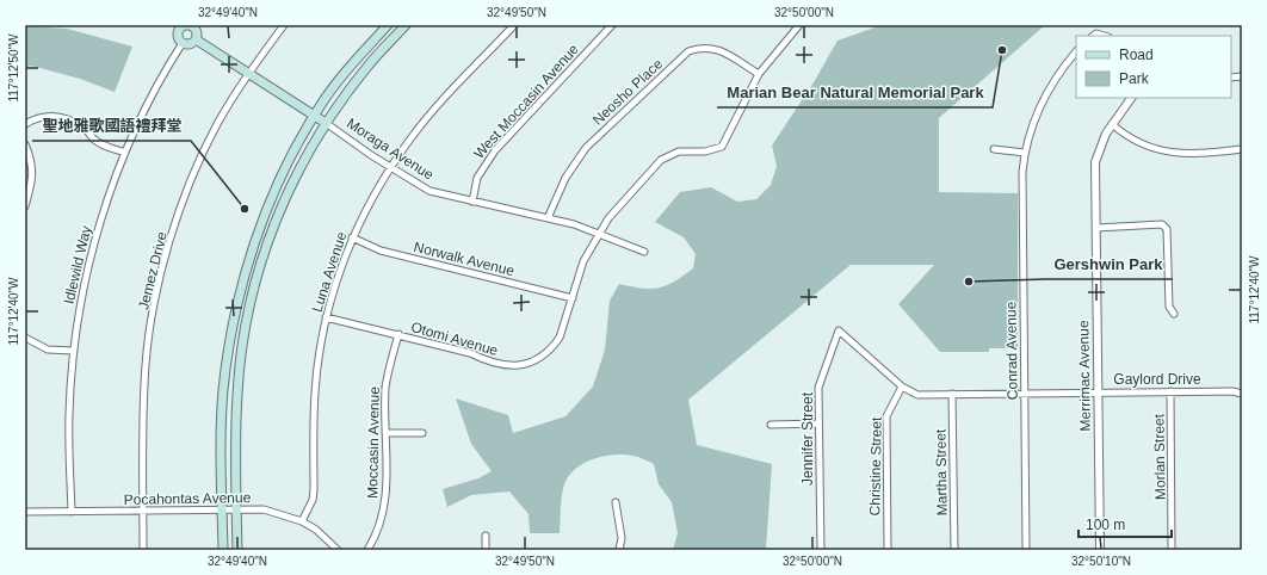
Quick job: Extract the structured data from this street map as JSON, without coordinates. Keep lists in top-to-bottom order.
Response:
{
  "streets": {
    "main road": ["Moraga Avenue"],
    "street": [
      "Neosho Place",
      "West Moccasin Avenue",
      "Norwalk Avenue",
      "Idlewild Way",
      "Jemez Drive",
      "Luna Avenue",
      "Otomi Avenue",
      "Conrad Avenue",
      "Merrimac Avenue",
      "Gaylord Drive",
      "Jennifer Street",
      "Moccasin Avenue",
      "Morlan Street",
      "Christine Street",
      "Martha Street",
      "Pocahontas Avenue"
    ]
  },
  "crossings": [
    ["Neosho Place", "Moraga Avenue"],
    ["West Moccasin Avenue", "Moraga Avenue"],
    ["Moraga Avenue", "Idlewild Way"],
    ["Moraga Avenue", "Jemez Drive"],
    ["Moraga Avenue", "Luna Avenue"],
    ["Norwalk Avenue", "Luna Avenue"],
    ["Norwalk Avenue", "Otomi Avenue"],
    ["Idlewild Way", "Pocahontas Avenue"],
    ["Jemez Drive", "Pocahontas Avenue"],
    ["Luna Avenue", "Otomi Avenue"],
    ["Luna Avenue", "Pocahontas Avenue"],
    ["Otomi Avenue", "Moccasin Avenue"],
    ["Conrad Avenue", "Gaylord Drive"],
    ["Merrimac Avenue", "Gaylord Drive"],
    ["Gaylord Drive", "Jennifer Street"],
    ["Gaylord Drive", "Morlan Street"],
    ["Gaylord Drive", "Christine Street"],
    ["Gaylord Drive", "Martha Street"]
  ],
  "places": ["Marian Bear Natural Memorial Park", "聖地雅歌國語禮拜堂", "Gershwin Park"],
  "legend": ["Road", "Park"],
  "scale_bar": "100 m",
  "coordinates": [
    "32°49'40\"N",
    "32°49'50\"N",
    "32°50'00\"N",
    "117°12'50\"W",
    "117°12'40\"W",
    "32°50'10\"N"
  ]
}
